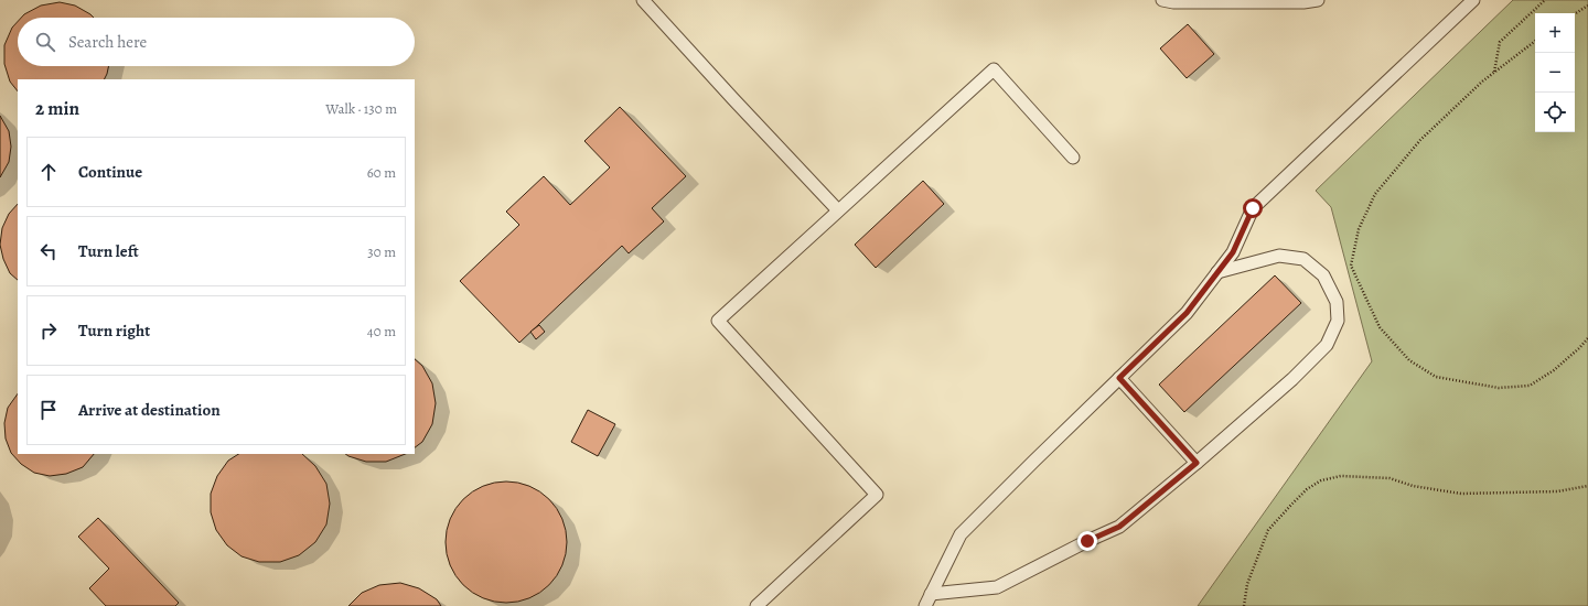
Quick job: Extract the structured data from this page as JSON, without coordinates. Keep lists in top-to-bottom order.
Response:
{
  "page": {
    "map_buttons": ["+", "−"],
    "search": "Search here",
    "heading": ["2 min", "Walk · 130 m"],
    "list": [
      ["Continue", "60 m"],
      ["Turn left", "30 m"],
      ["Turn right", "40 m"],
      "Arrive at destination"
    ]
  }
}
